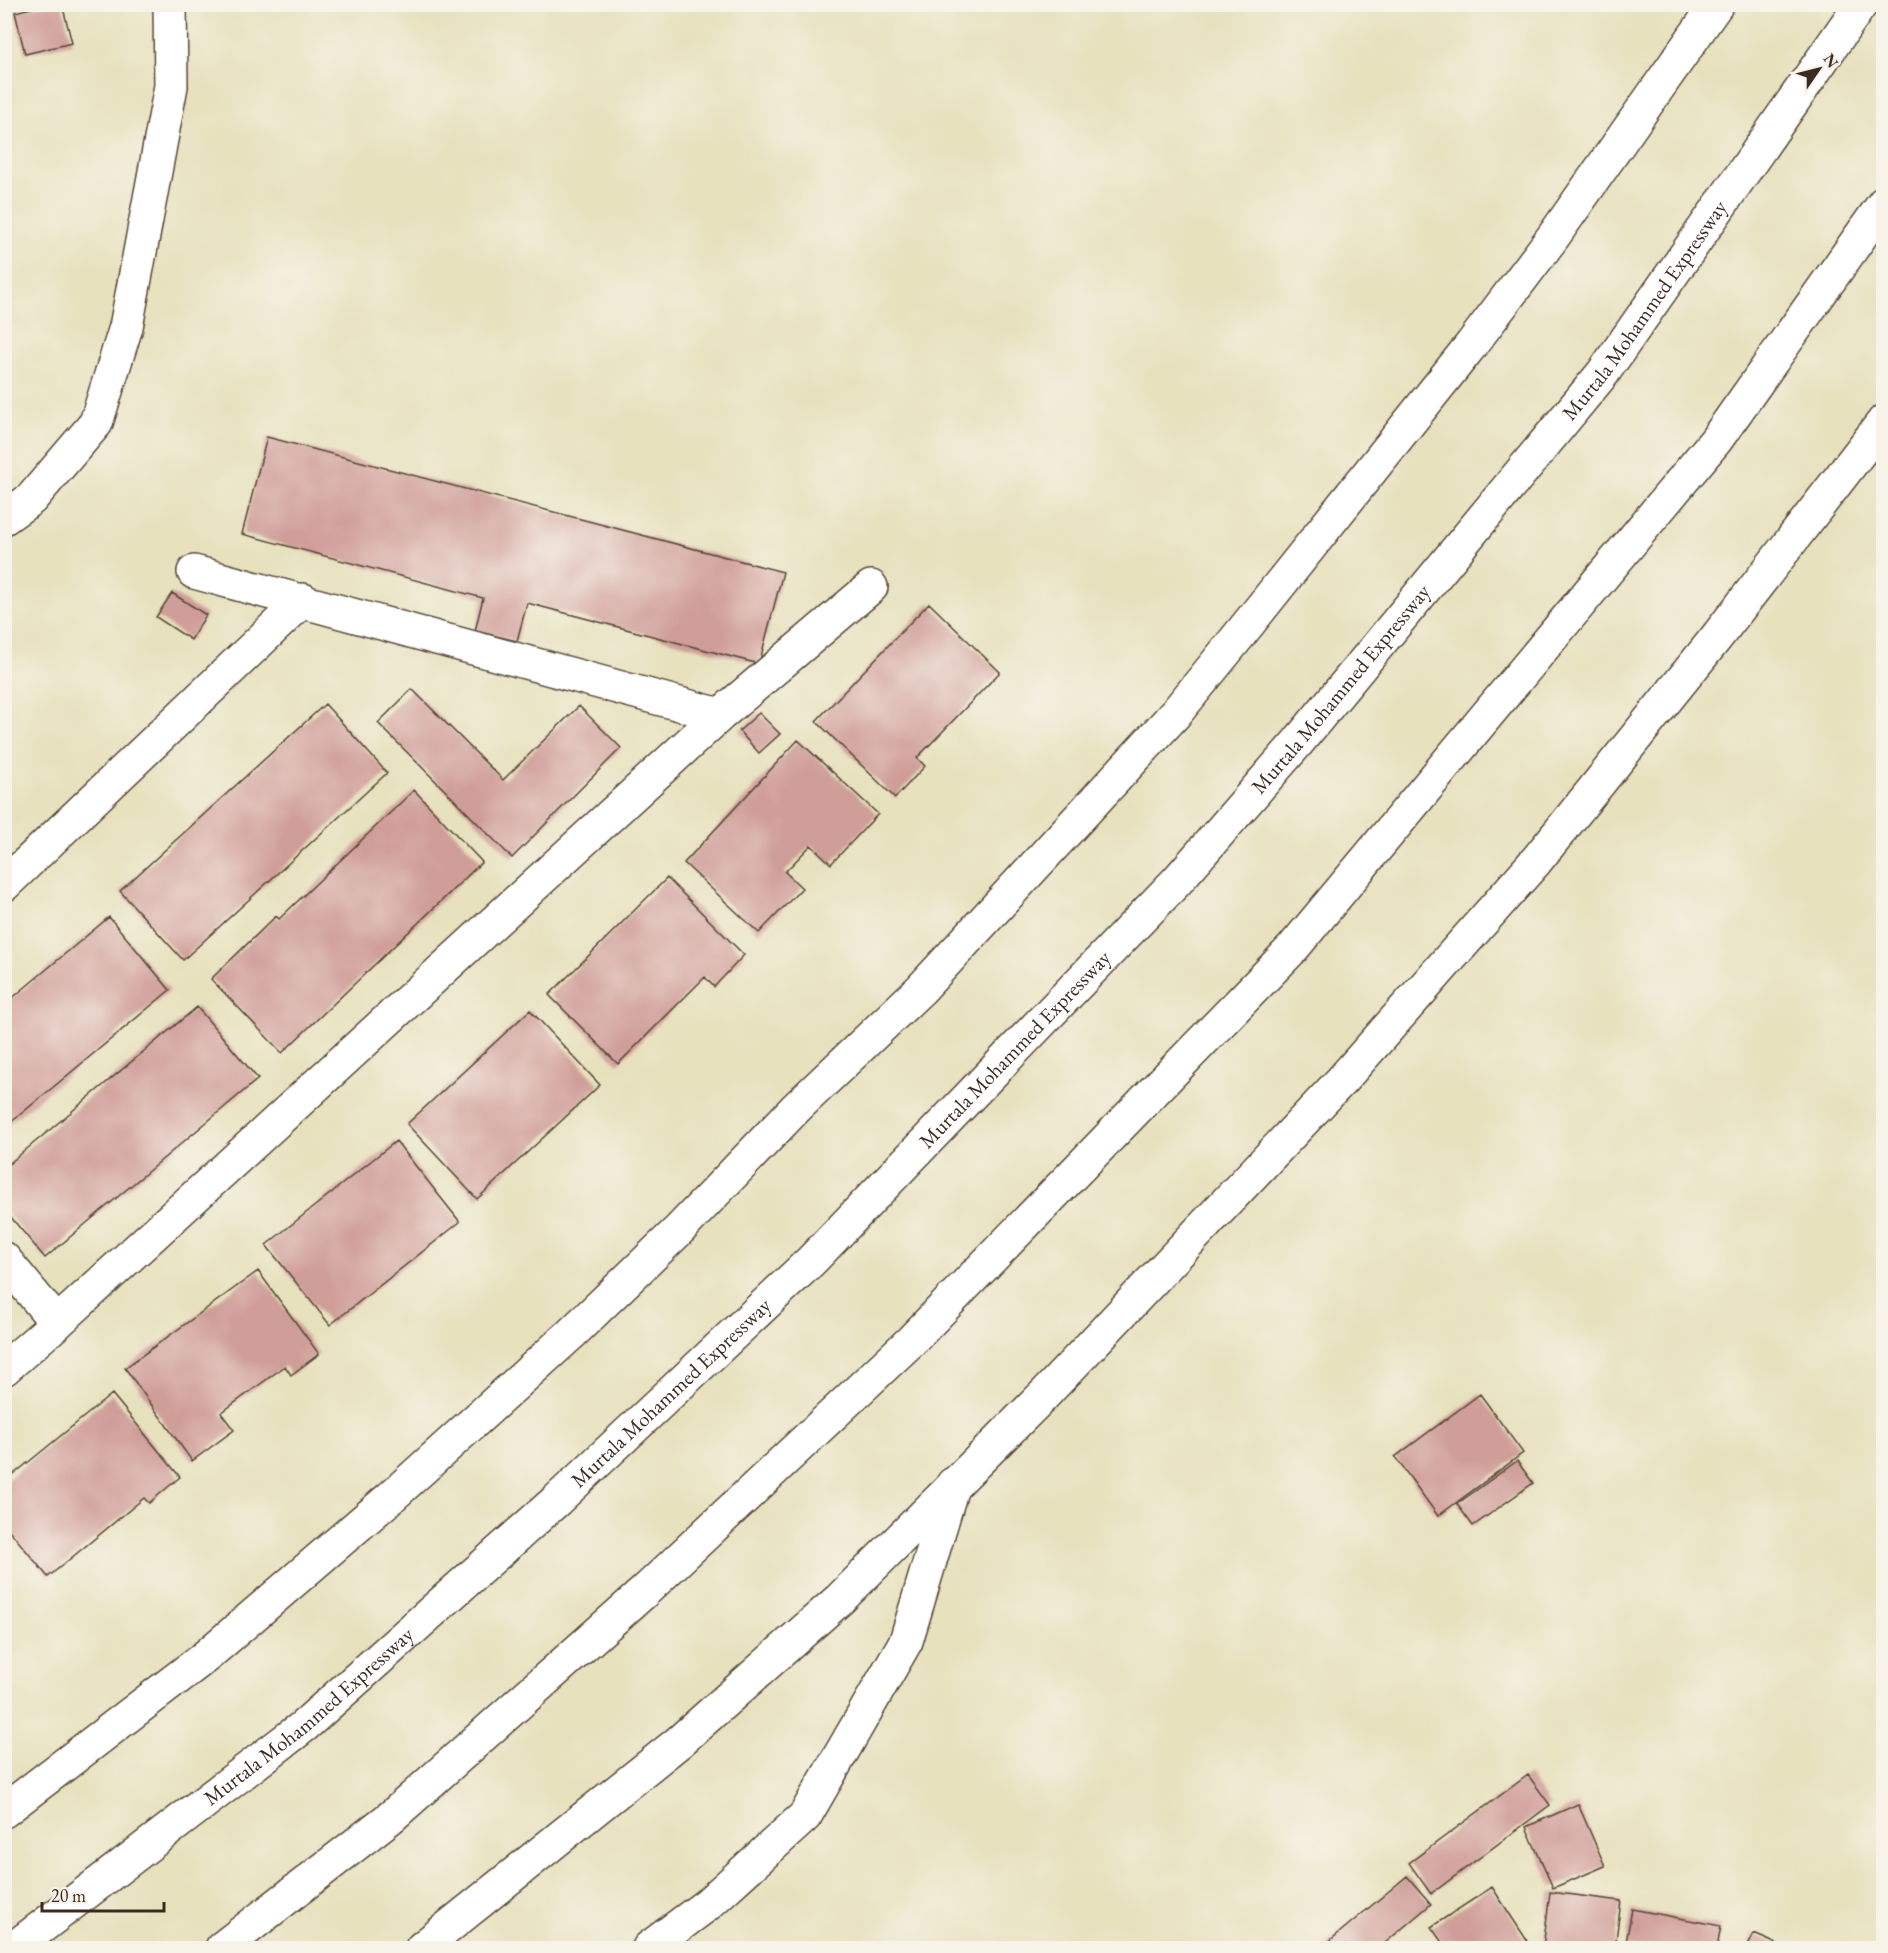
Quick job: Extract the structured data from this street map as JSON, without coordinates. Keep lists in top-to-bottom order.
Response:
{
  "streets": {
    "main road": ["Murtala Mohammed Expressway"]
  },
  "scale_bar": "20 m",
  "north": "top right"
}
